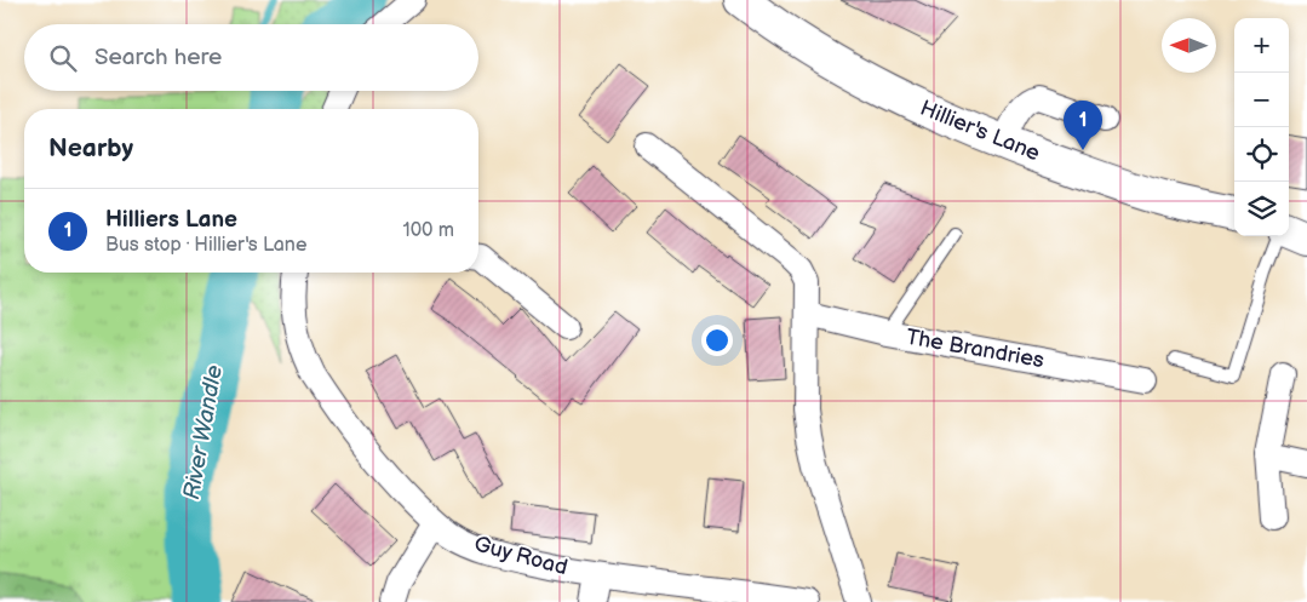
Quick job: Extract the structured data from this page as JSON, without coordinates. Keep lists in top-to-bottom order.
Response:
{
  "streets": {
    "main road": ["Hillier's Lane"],
    "street": ["The Brandries", "Guy Road"]
  },
  "water": ["River Wandle"],
  "north": "left",
  "page": {
    "map_buttons": ["+", "−"],
    "search": "Search here",
    "pins": "1",
    "heading": "Nearby",
    "list": [
      {
        "mark": "1",
        "name": "Hilliers Lane",
        "note": "Bus stop · Hillier's Lane",
        "value": "100 m"
      }
    ]
  }
}
